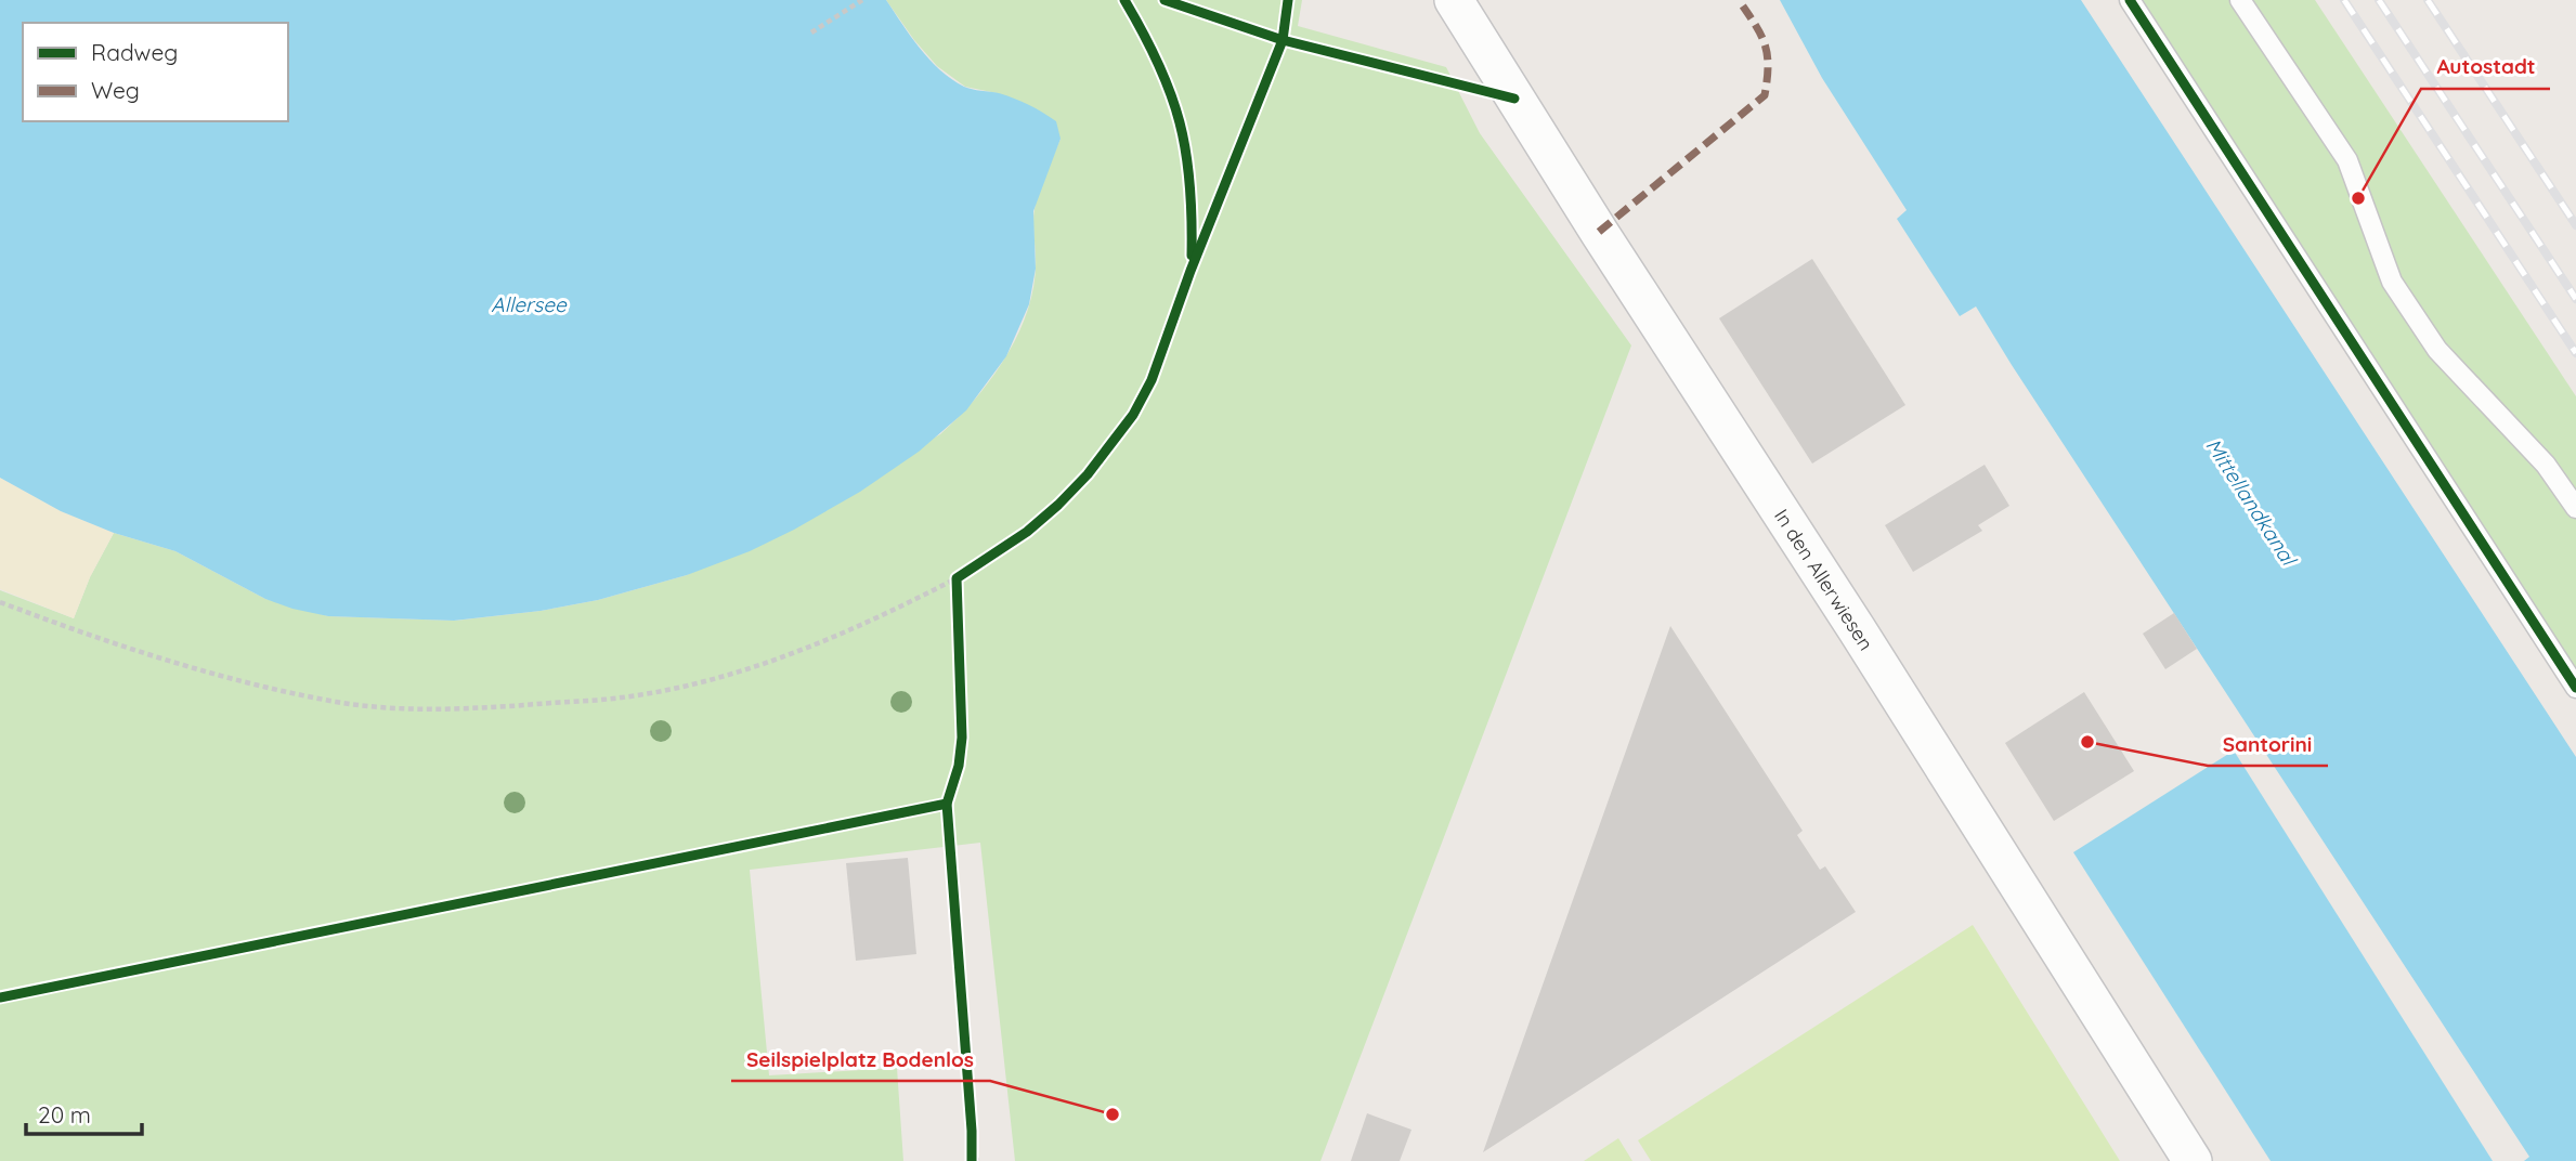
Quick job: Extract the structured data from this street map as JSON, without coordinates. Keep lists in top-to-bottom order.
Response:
{
  "streets": {
    "street": ["In den Allerwiesen"]
  },
  "water": ["Allersee", "Mittellandkanal"],
  "places": ["Autostadt", "Santorini", "Seilspielplatz Bodenlos"],
  "legend": ["Radweg", "Weg"],
  "scale_bar": "20 m"
}
